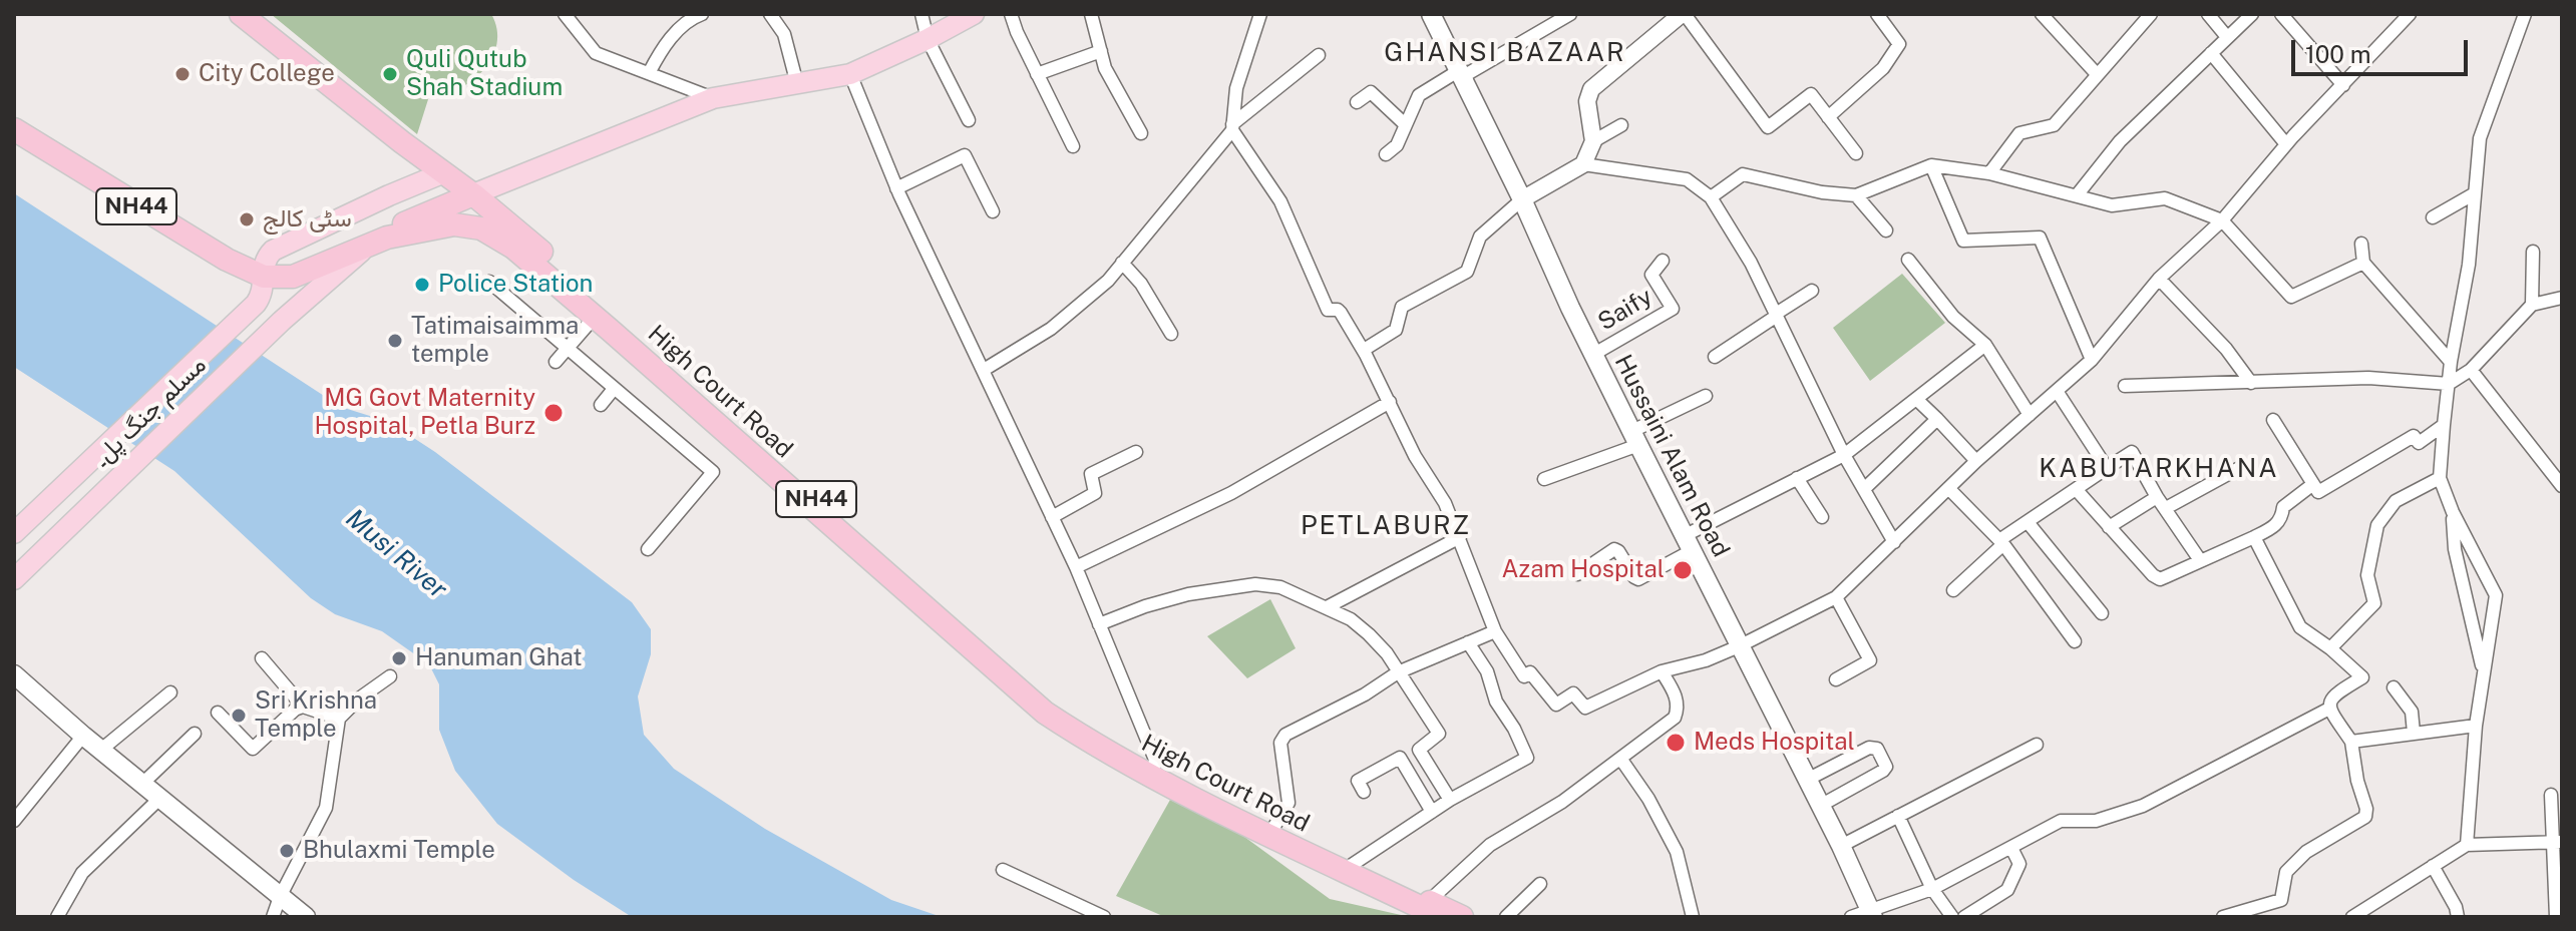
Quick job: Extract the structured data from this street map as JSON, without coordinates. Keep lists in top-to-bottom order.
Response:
{
  "streets": {
    "highway": ["NH44", "High Court Road"],
    "main road": ["مسلم جنگ پل۔", "Hussaini Alam Road"],
    "street": ["Saify"]
  },
  "crossings": [
    ["NH44", "High Court Road"],
    ["NH44", "مسلم جنگ پل۔"],
    ["Saify", "Hussaini Alam Road"],
    ["High Court Road", "مسلم جنگ پل۔"]
  ],
  "districts": ["GHANSI BAZAAR", "KABUTARKHANA", "PETLABURZ"],
  "water": ["Musi River"],
  "places": [
    "City College",
    "Quli Qutub Shah Stadium",
    "سٹی کالج",
    "Police Station",
    "Tatimaisaimma temple",
    "MG Govt Maternity Hospital, Petla Burz",
    "Azam Hospital",
    "Hanuman Ghat",
    "Sri Krishna Temple",
    "Meds Hospital",
    "Bhulaxmi Temple"
  ],
  "scale_bar": "100 m"
}
